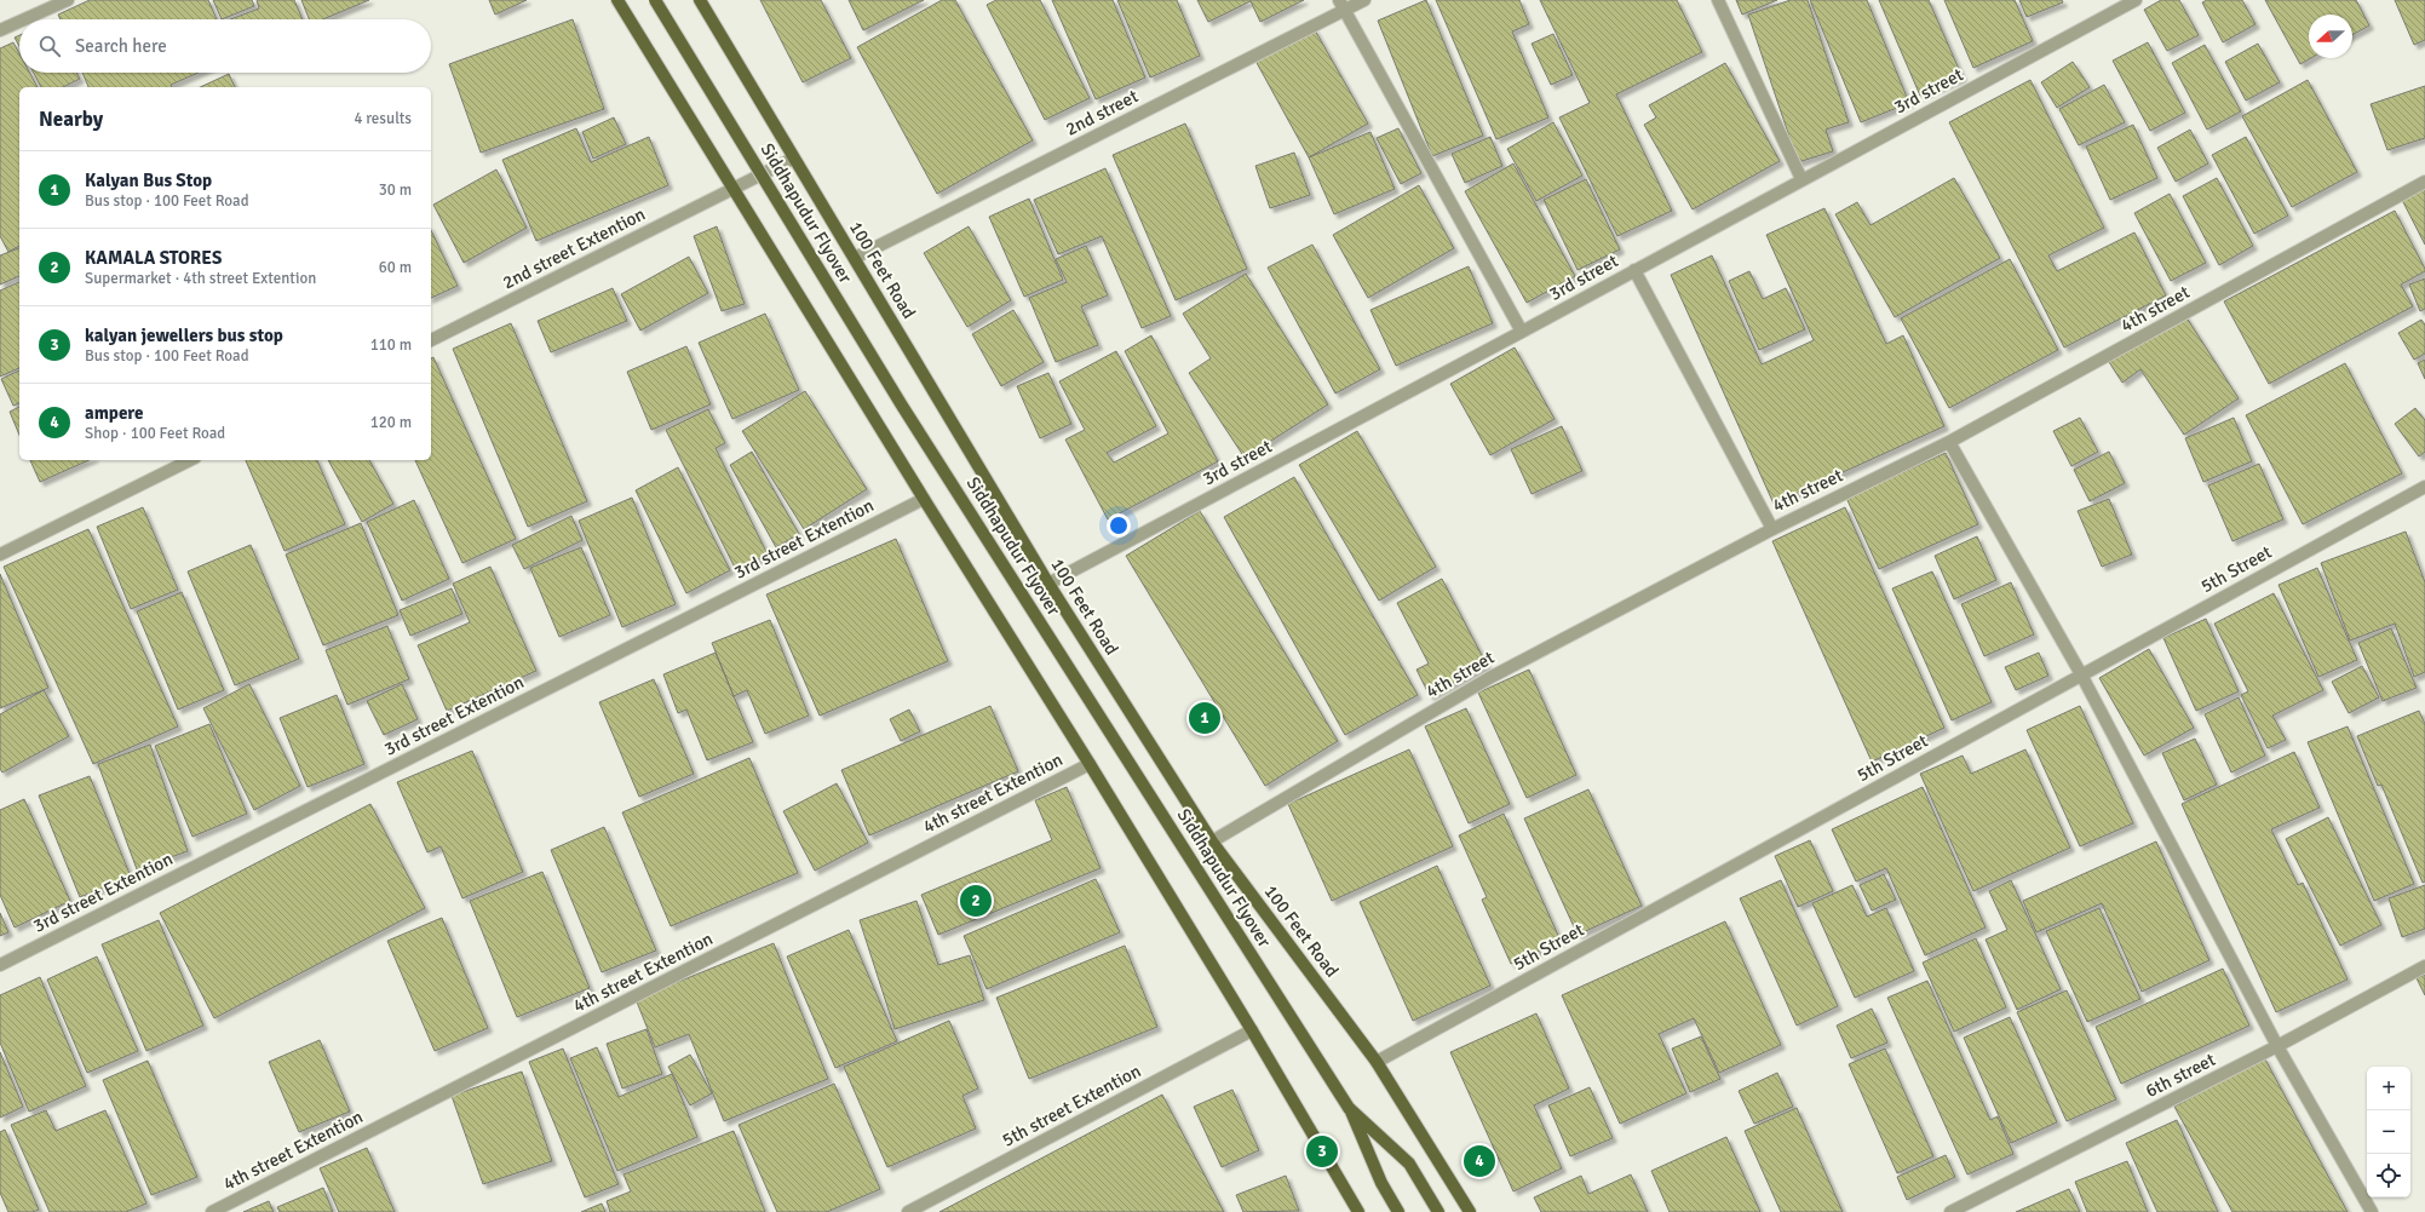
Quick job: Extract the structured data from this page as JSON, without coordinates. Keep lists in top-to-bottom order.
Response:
{
  "streets": {
    "main road": ["Siddhapudur Flyover", "100 Feet Road"],
    "street": [
      "3rd street",
      "2nd street",
      "2nd street Extention",
      "4th street",
      "3rd street Extention",
      "5th Street",
      "4th street Extention",
      "6th street",
      "5th street Extention"
    ]
  },
  "crossings": [
    ["3rd street", "100 Feet Road"],
    ["2nd street", "100 Feet Road"],
    ["2nd street Extention", "100 Feet Road"],
    ["100 Feet Road", "4th street"],
    ["100 Feet Road", "5th Street"]
  ],
  "north": "left",
  "page": {
    "search": "Search here",
    "heading": ["Nearby", "4 results"],
    "list": [
      {
        "mark": "1",
        "name": "Kalyan Bus Stop",
        "note": "Bus stop · 100 Feet Road",
        "value": "30 m"
      },
      {
        "mark": "2",
        "name": "KAMALA STORES",
        "note": "Supermarket · 4th street Extention",
        "value": "60 m"
      },
      {
        "mark": "3",
        "name": "kalyan jewellers bus stop",
        "note": "Bus stop · 100 Feet Road",
        "value": "110 m"
      },
      {
        "mark": "4",
        "name": "ampere",
        "note": "Shop · 100 Feet Road",
        "value": "120 m"
      }
    ],
    "pins": [
      "1",
      "2",
      "3",
      "4"
    ],
    "map_buttons": ["+", "−"]
  }
}
